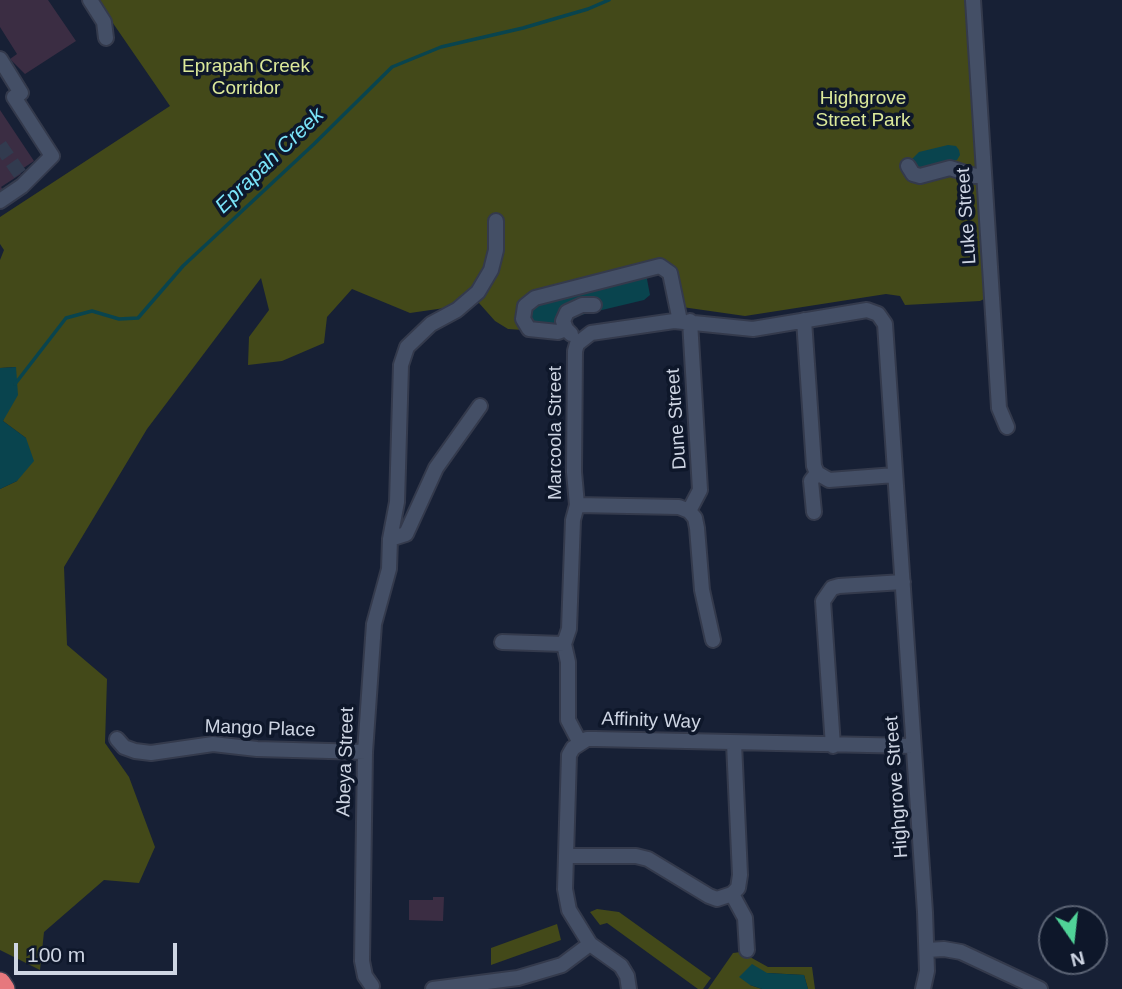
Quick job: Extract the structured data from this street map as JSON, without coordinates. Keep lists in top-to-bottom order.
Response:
{
  "streets": {
    "street": [
      "Luke Street",
      "Dune Street",
      "Marcoola Street",
      "Affinity Way",
      "Mango Place",
      "Abeya Street",
      "Highgrove Street"
    ]
  },
  "crossings": [
    ["Dune Street", "Marcoola Street"],
    ["Marcoola Street", "Affinity Way"],
    ["Marcoola Street", "Highgrove Street"],
    ["Affinity Way", "Highgrove Street"],
    ["Mango Place", "Abeya Street"]
  ],
  "water": ["Eprapah Creek"],
  "parks": ["Eprapah Creek Corridor", "Highgrove Street Park"],
  "scale_bar": "100 m",
  "north": "bottom"
}
